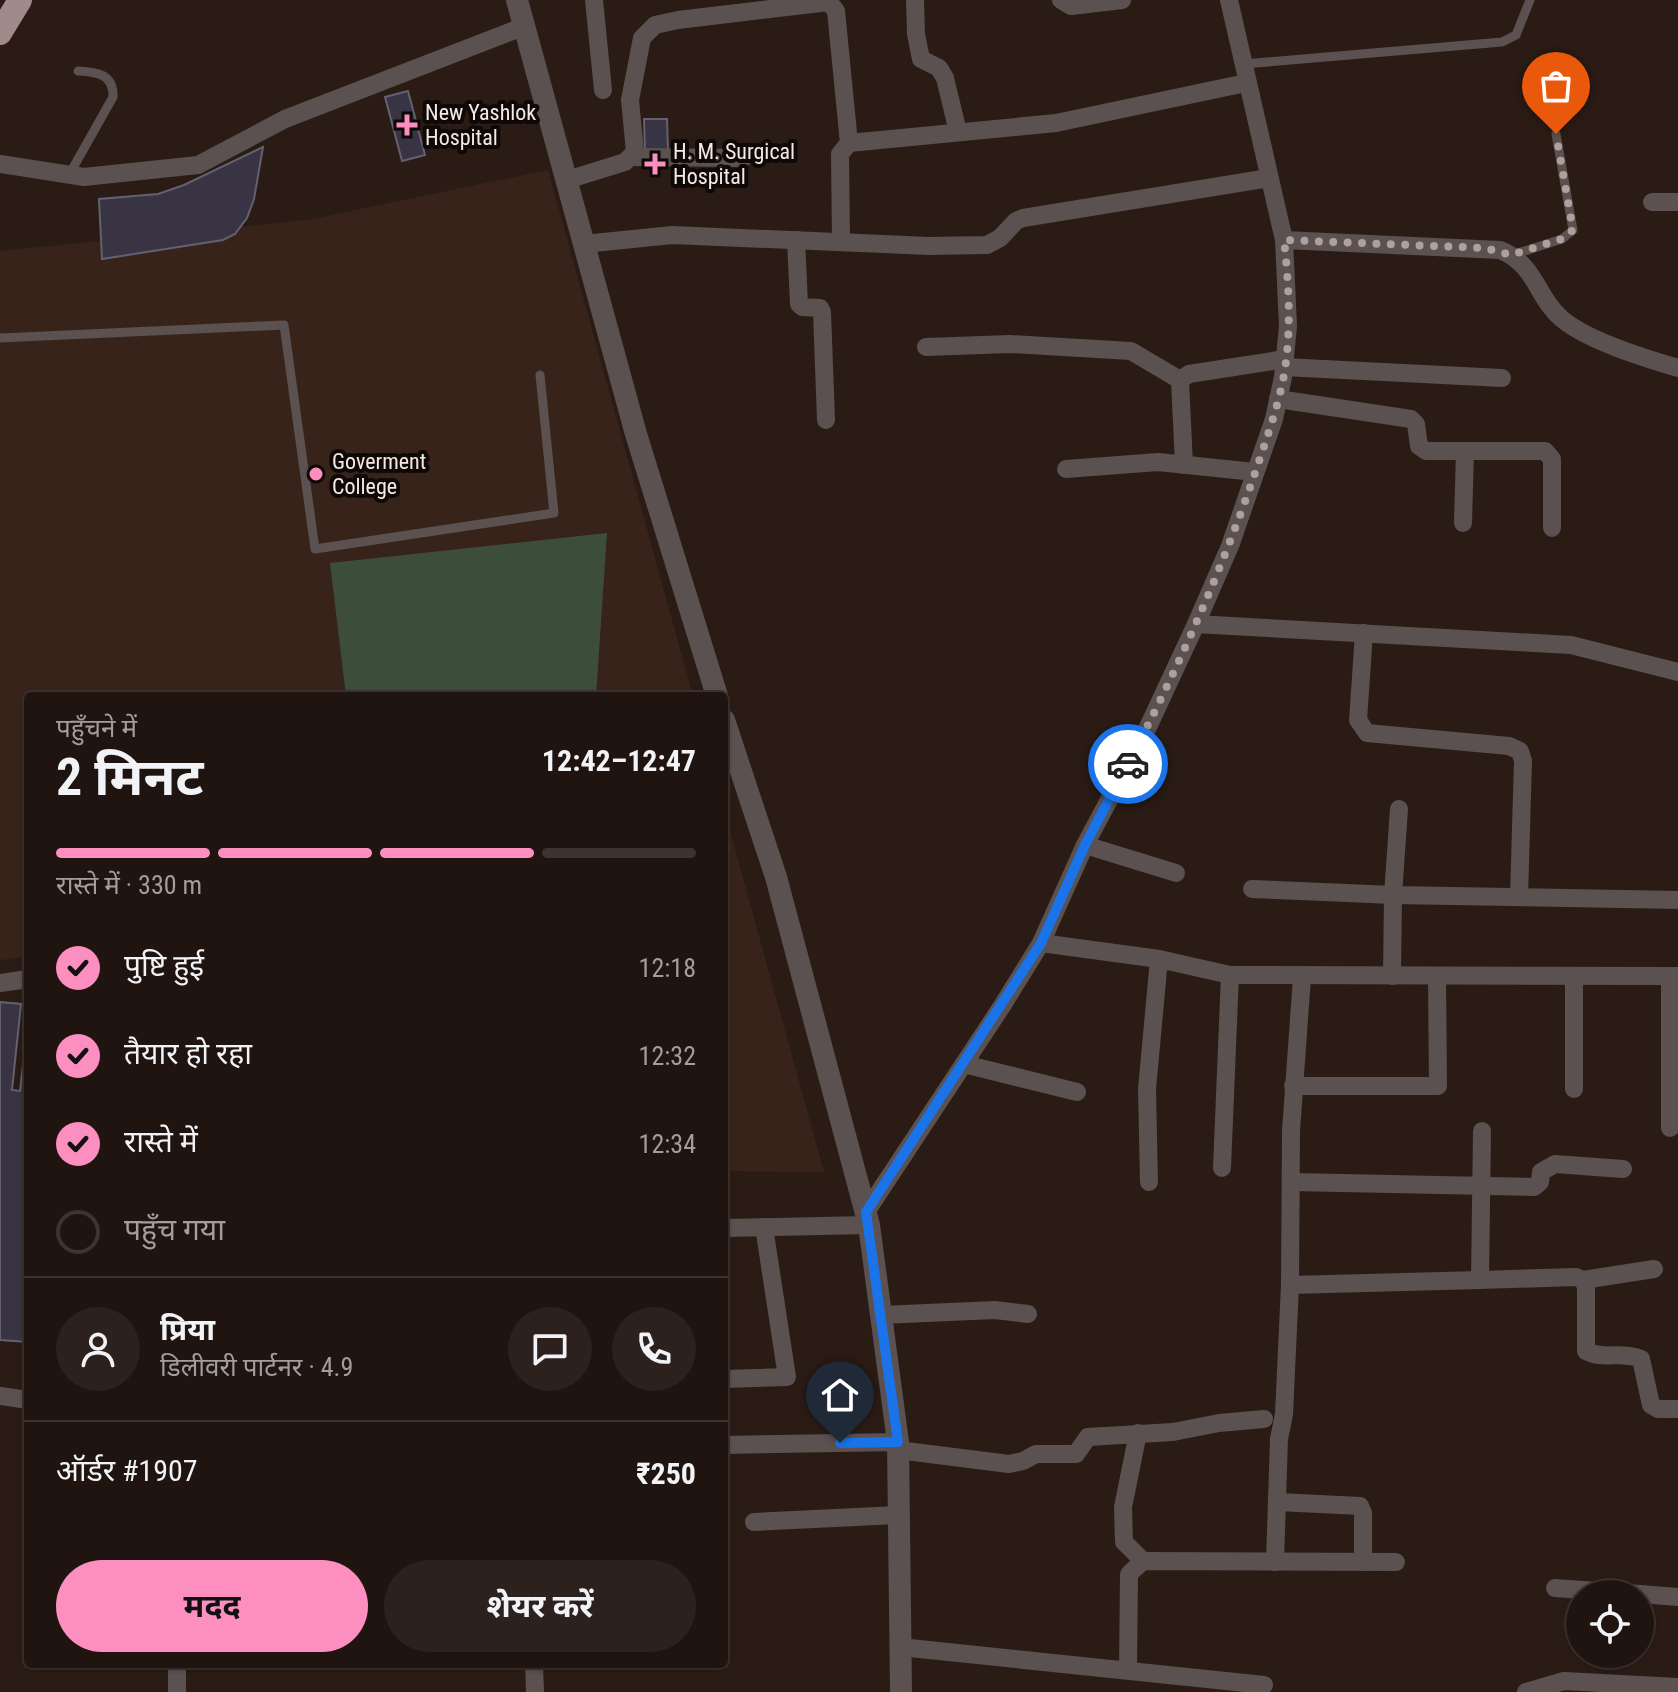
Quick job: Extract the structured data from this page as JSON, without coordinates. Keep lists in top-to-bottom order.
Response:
{
  "places": {
    "health": ["New Yashlok Hospital", "H. M. Surgical Hospital"],
    "other": ["Goverment College"]
  },
  "page": {
    "heading": ["2 मिनट", "पहुँचने में", "12:42–12:47"],
    "panel": [
      "प्रिया",
      "डिलीवरी पार्टनर · 4.9",
      "ऑर्डर #1907",
      "₹250"
    ],
    "bar": "रास्ते में · 330 m",
    "list": [
      ["पुष्टि हुई", "12:18"],
      ["तैयार हो रहा", "12:32"],
      ["रास्ते में", "12:34"],
      "पहुँच गया"
    ],
    "buttons": ["मदद", "शेयर करें"]
  }
}
